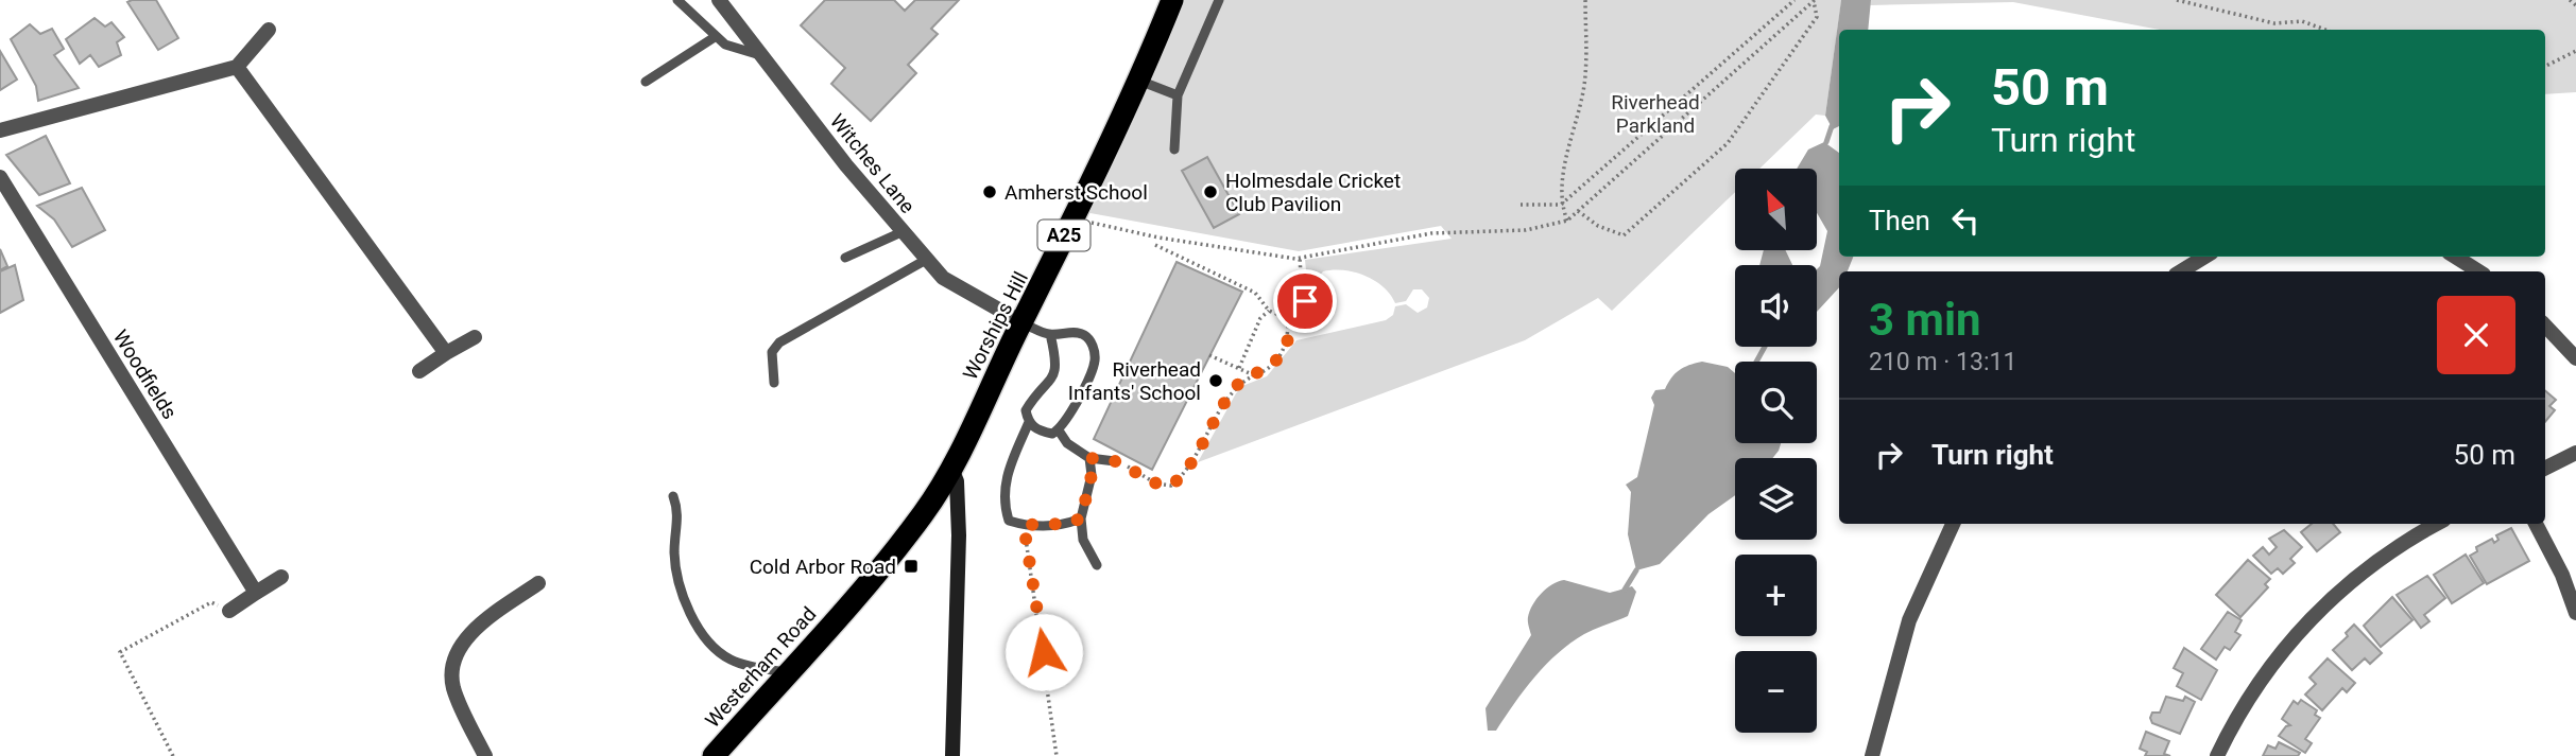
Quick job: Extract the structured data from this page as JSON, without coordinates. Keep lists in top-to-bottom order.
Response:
{
  "streets": {
    "highway": ["A25", "Worships Hill", "Westerham Road"],
    "street": ["Witches Lane", "Woodfields"]
  },
  "crossings": [
    ["Witches Lane", "Worships Hill"],
    ["Worships Hill", "Westerham Road"]
  ],
  "parks": ["Riverhead Parkland"],
  "places": {
    "other": ["Amherst School", "Holmesdale Cricket Club Pavilion", "Riverhead Infants' School"],
    "transit": ["Cold Arbor Road"]
  },
  "north": "top left",
  "page": {
    "turn": ["50 m", "Turn right"],
    "map_buttons": ["+", "−"],
    "then": "Then",
    "heading": ["3 min", "210 m · 13:11"],
    "list": [
      {
        "name": "Turn right",
        "value": "50 m"
      }
    ]
  }
}
